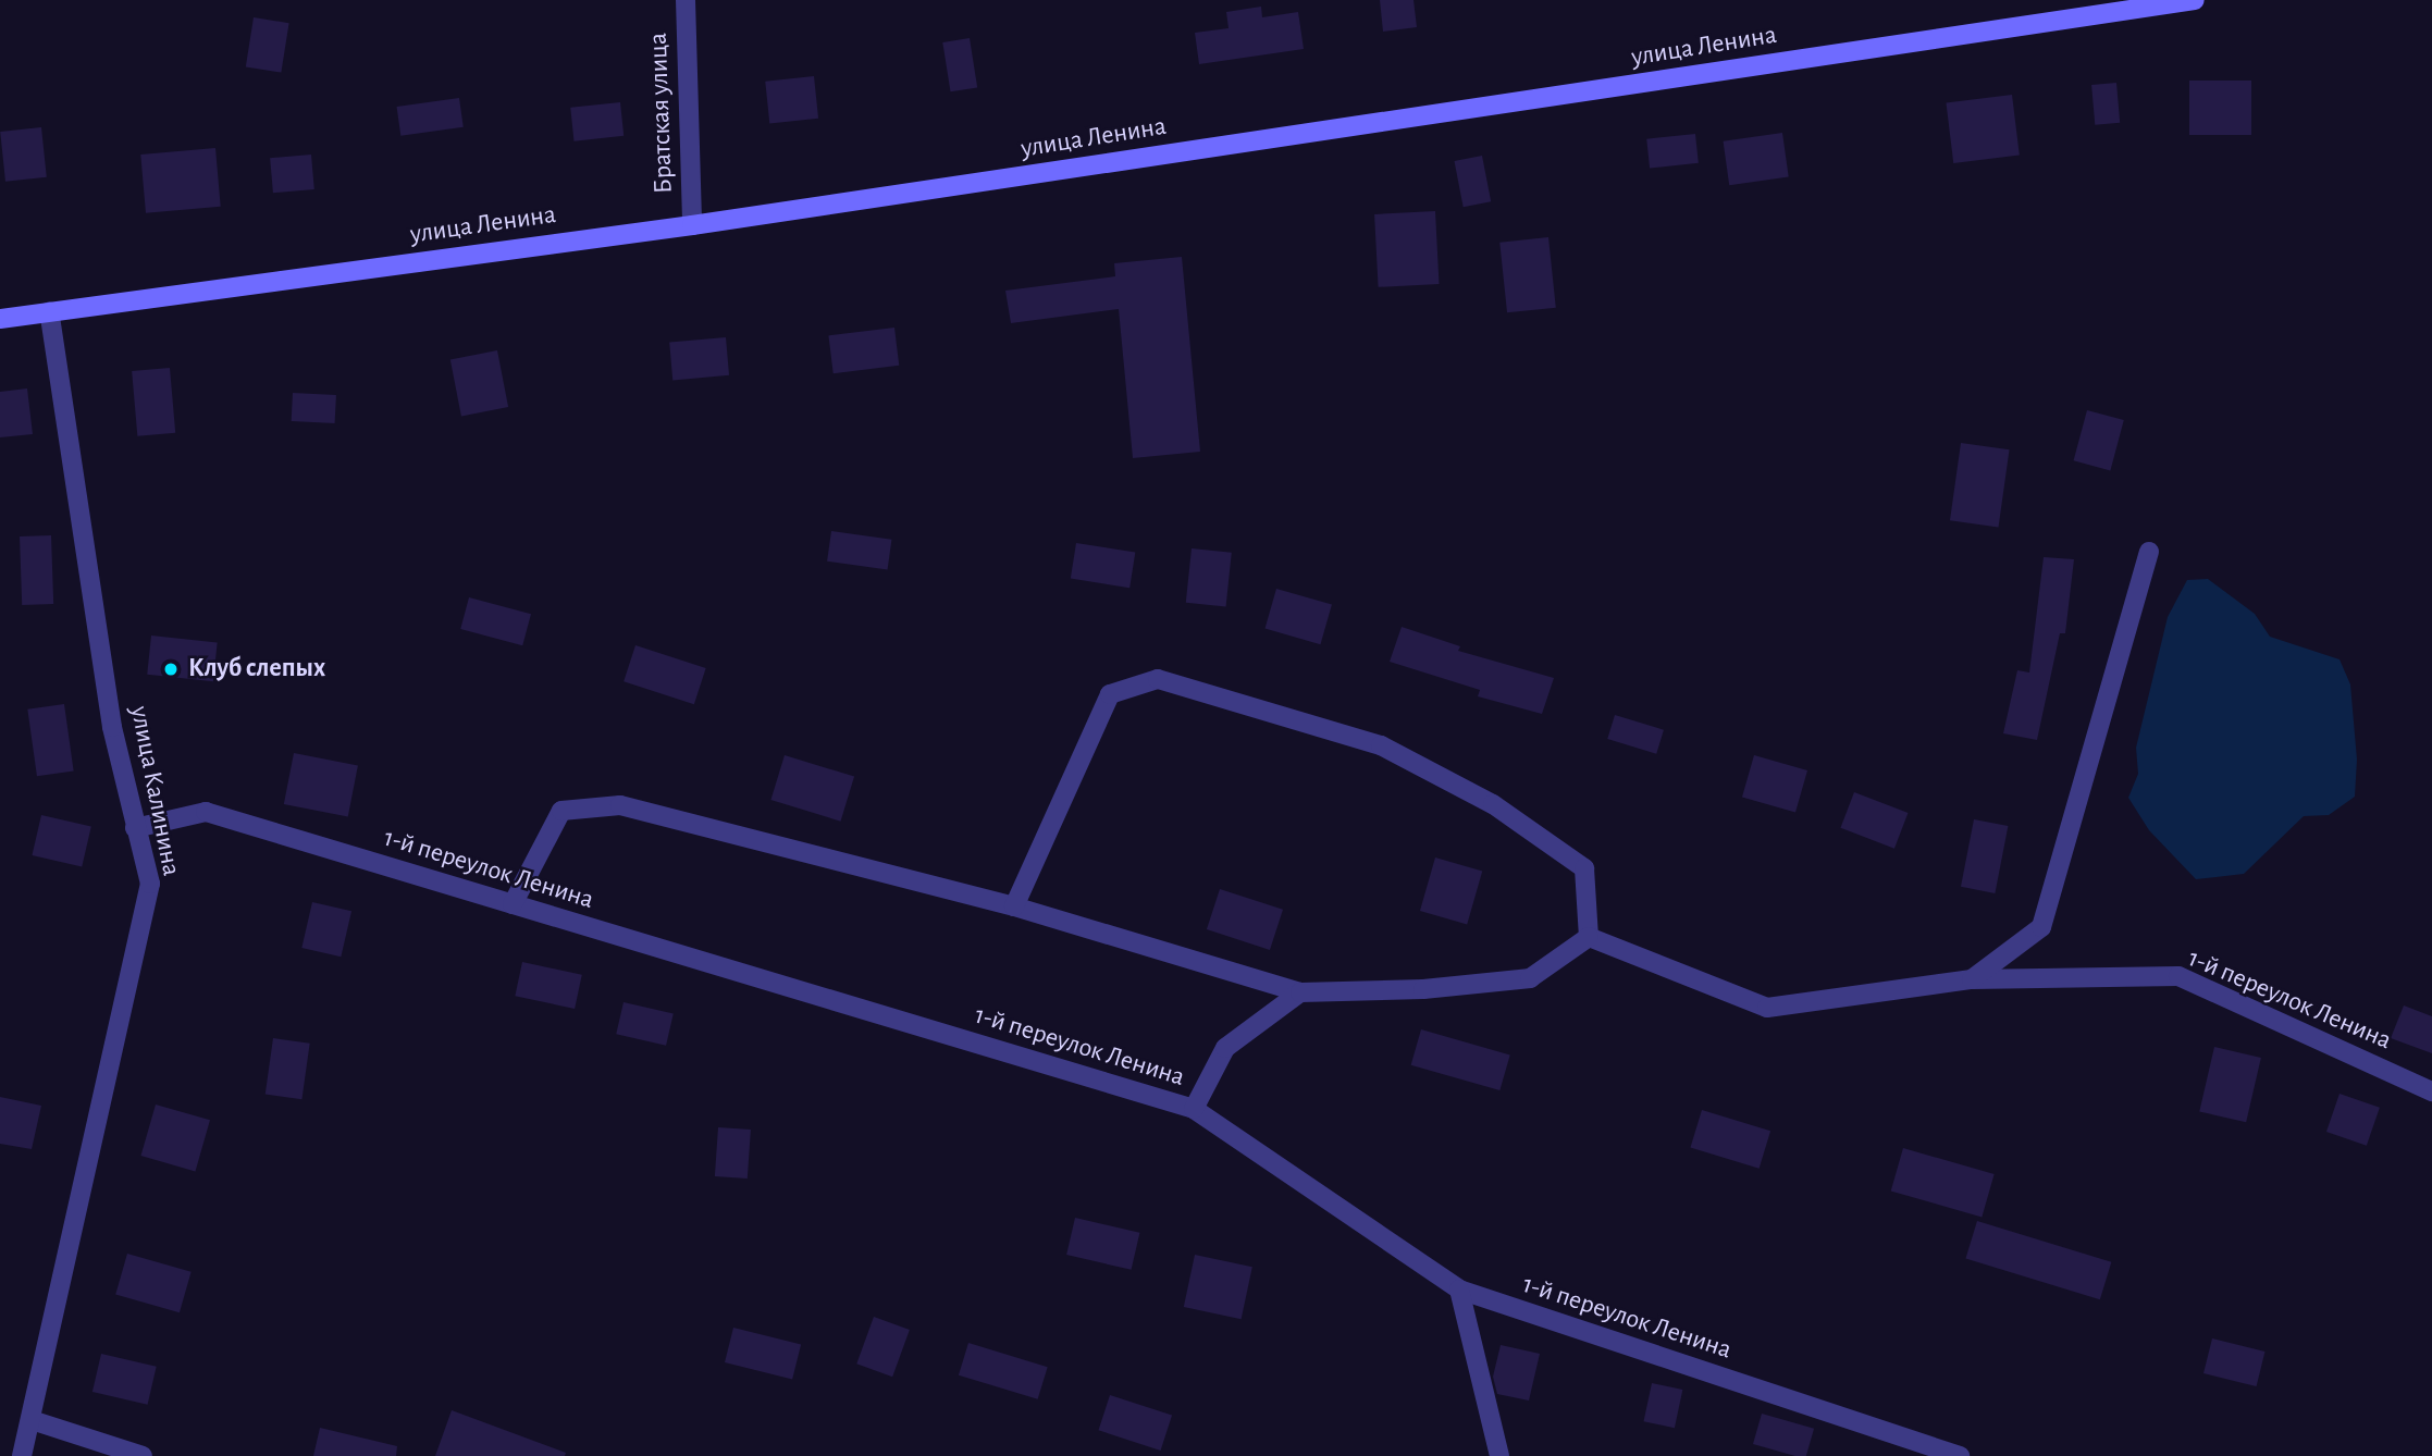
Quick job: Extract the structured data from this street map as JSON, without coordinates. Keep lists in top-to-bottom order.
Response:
{
  "streets": {
    "main road": ["улица Ленина"],
    "street": ["Братская улица", "улица Калинина", "1-й переулок Ленина"]
  },
  "crossings": [
    ["улица Ленина", "Братская улица"],
    ["улица Ленина", "улица Калинина"],
    ["улица Калинина", "1-й переулок Ленина"]
  ],
  "places": ["Клуб слепых"]
}
